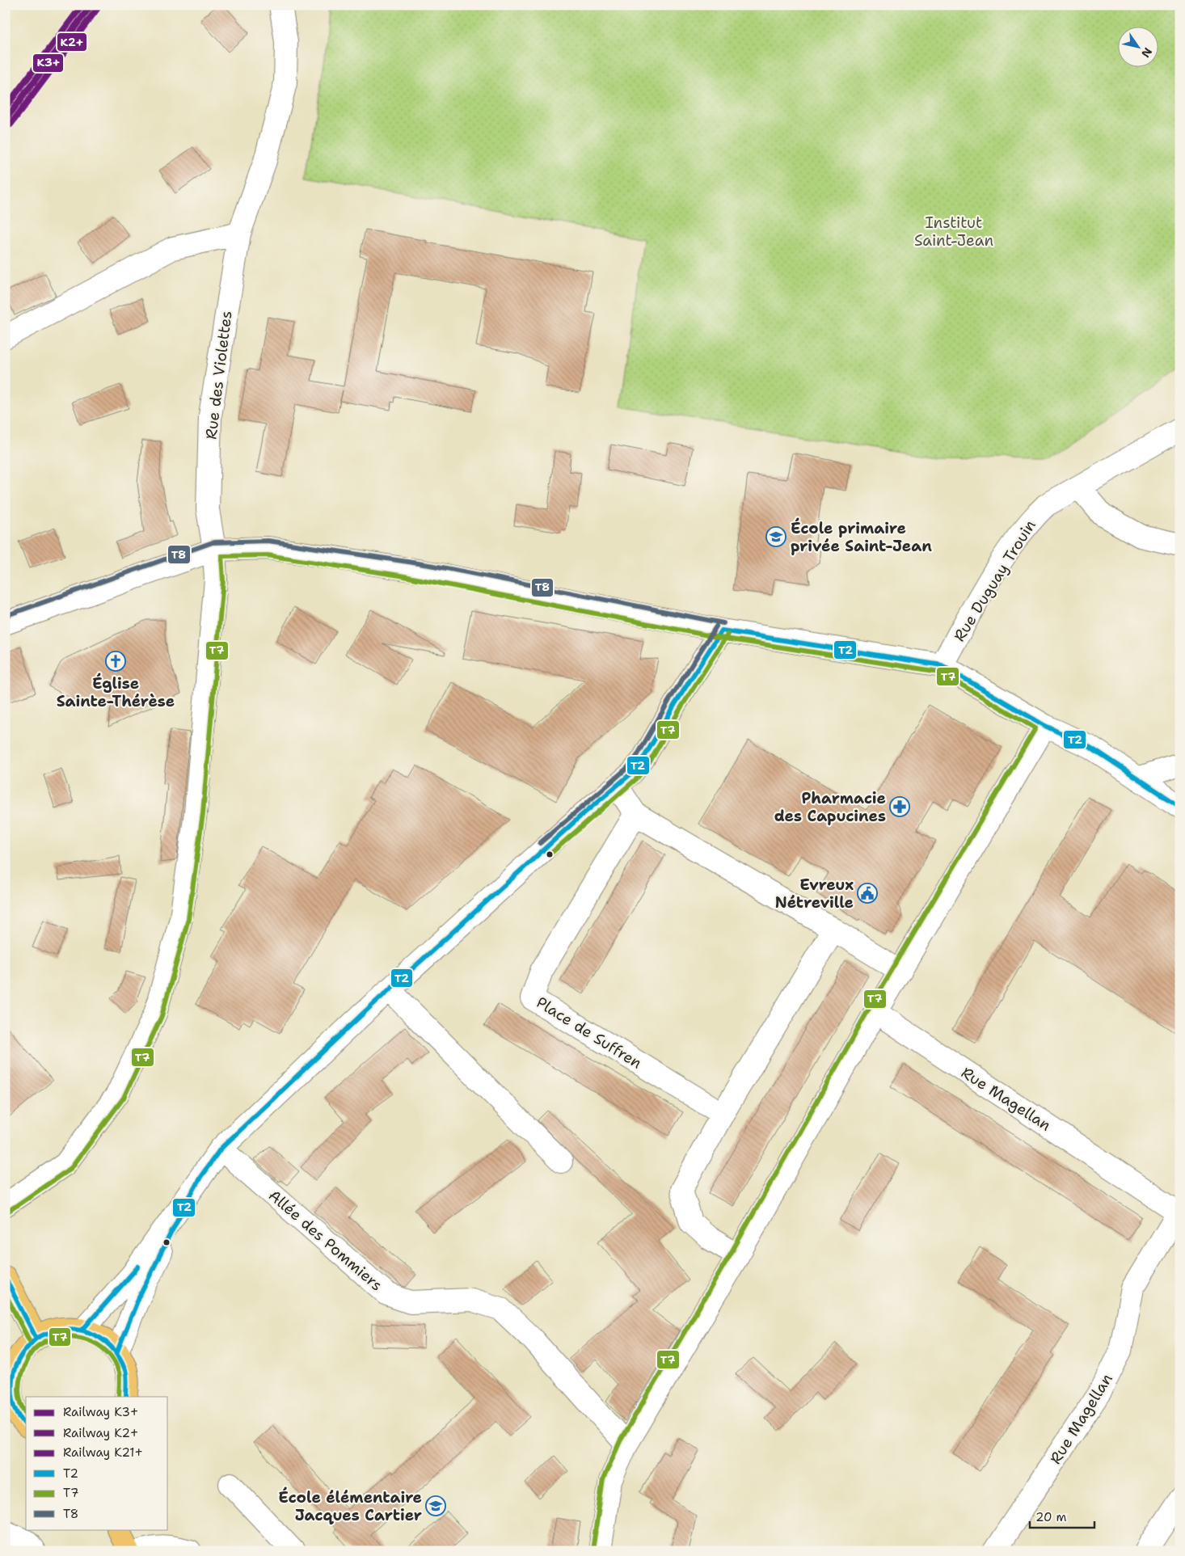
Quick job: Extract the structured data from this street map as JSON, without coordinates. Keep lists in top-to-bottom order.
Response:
{
  "streets": {
    "street": [
      "Rue des Violettes",
      "Rue Duguay Trouin",
      "Place de Suffren",
      "Rue Magellan",
      "Allée des Pommiers"
    ]
  },
  "parks": ["Institut Saint-Jean"],
  "places": {
    "school or university": ["École primaire privée Saint-Jean", "École élémentaire Jacques Cartier"],
    "church": ["Église Sainte-Thérèse"],
    "pharmacy": ["Pharmacie des Capucines"],
    "public building": ["Evreux Nétreville"]
  },
  "lines": [
    "rail line K3+",
    "rail line K21+",
    "rail line K2+",
    "transit line T8",
    "transit line T7",
    "transit line T2"
  ],
  "legend": [
    "Railway K3+",
    "Railway K2+",
    "Railway K21+",
    "T2",
    "T7",
    "T8"
  ],
  "scale_bar": "20 m",
  "north": "bottom right"
}
